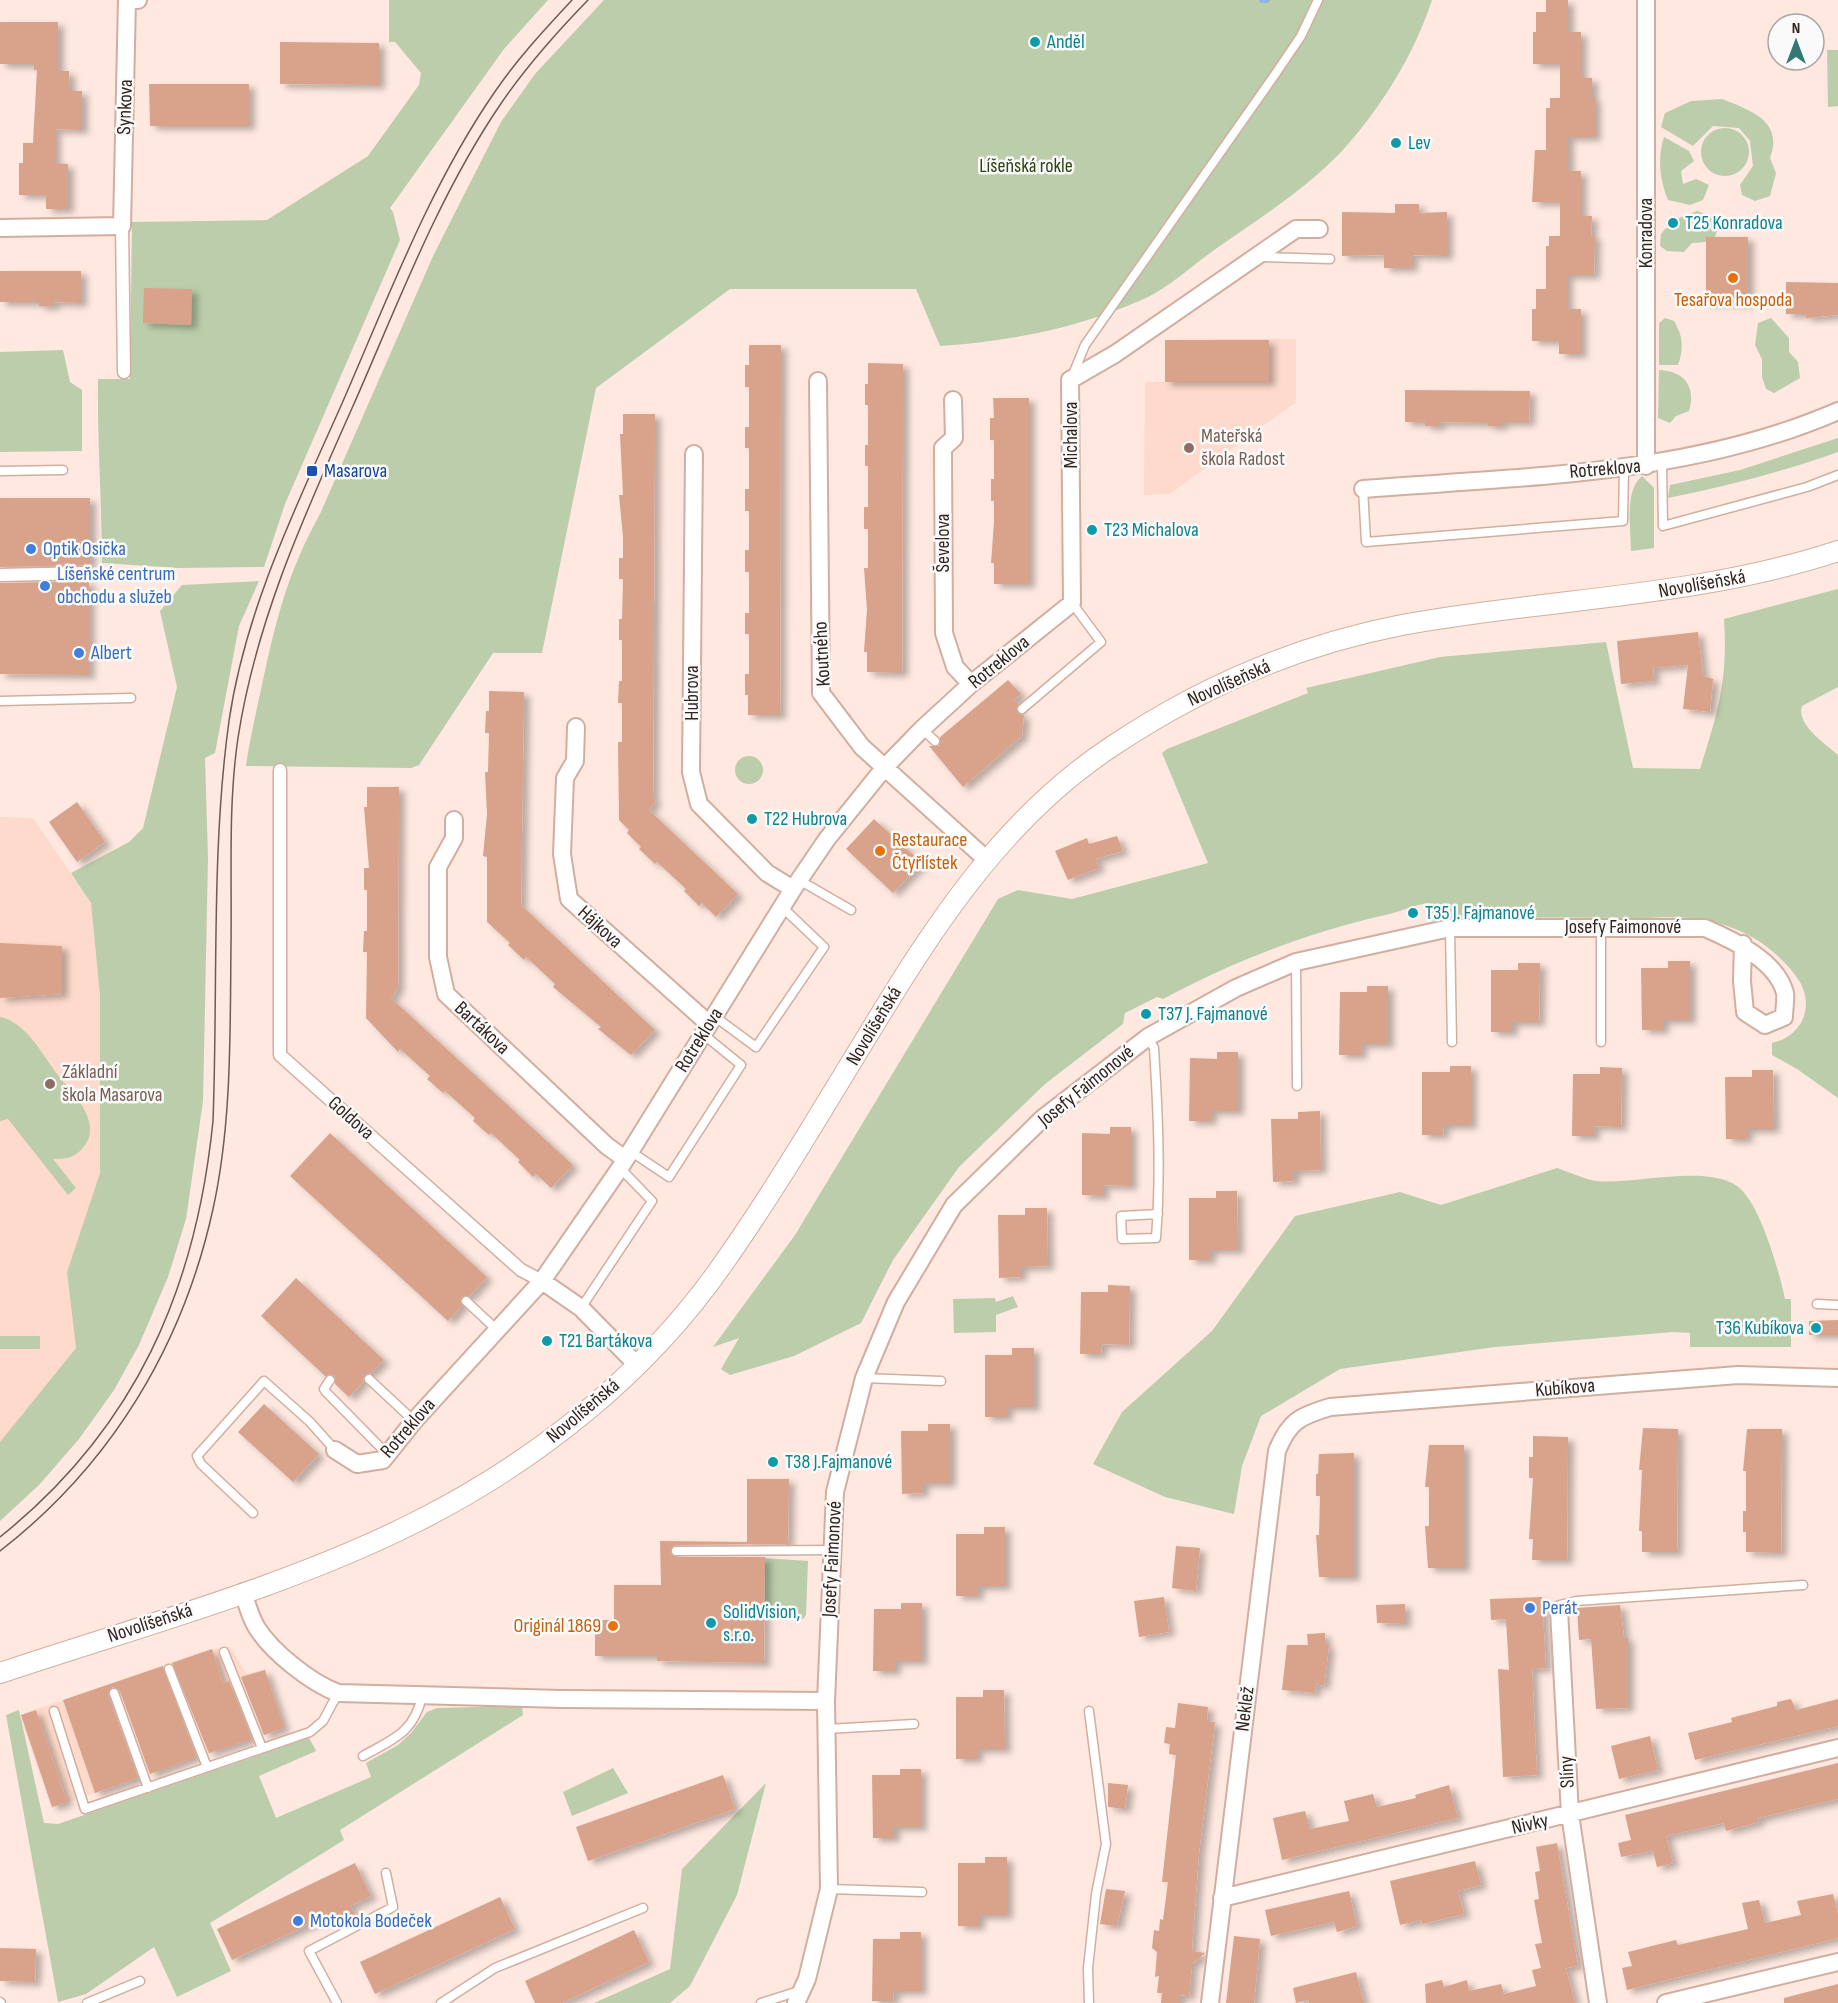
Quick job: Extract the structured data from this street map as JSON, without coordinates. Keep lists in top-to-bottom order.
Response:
{
  "streets": {
    "street": [
      "Synkova",
      "Konradova",
      "Michalova",
      "Rotreklova",
      "Ševelova",
      "Novolíšeňská",
      "Koutného",
      "Hubrova",
      "Hájkova",
      "Josefy Faimonové",
      "Bartákova",
      "Goldova",
      "Kubíkova",
      "Neklež",
      "Slíny",
      "Nivky"
    ]
  },
  "crossings": [
    ["Konradova", "Rotreklova"],
    ["Michalova", "Rotreklova"],
    ["Rotreklova", "Ševelova"],
    ["Rotreklova", "Koutného"],
    ["Rotreklova", "Hubrova"],
    ["Rotreklova", "Hájkova"],
    ["Rotreklova", "Bartákova"],
    ["Rotreklova", "Goldova"],
    ["Novolíšeňská", "Koutného"],
    ["Novolíšeňská", "Goldova"],
    ["Kubíkova", "Neklež"],
    ["Neklež", "Nivky"],
    ["Slíny", "Nivky"]
  ],
  "parks": ["Líšeňská rokle"],
  "places": {
    "other": [
      "Anděl",
      "Lev",
      "T25 Konradova",
      "Tesařova hospoda",
      "Mateřská škola Radost",
      "T23 Michalova",
      "Optik Osička",
      "Líšeňské centrum obchodu a služeb",
      "Albert",
      "T22 Hubrova",
      "Restaurace Čtyřlístek",
      "T35 J. Fajmanové",
      "T37 J. Fajmanové",
      "Základní škola Masarova",
      "T36 Kubíkova",
      "T21 Bartákova",
      "T38 J.Fajmanové",
      "Perát",
      "SolidVision, s.r.o.",
      "Originál 1869",
      "Motokola Bodeček"
    ],
    "transit": ["Masarova"]
  },
  "north": "top"
}
